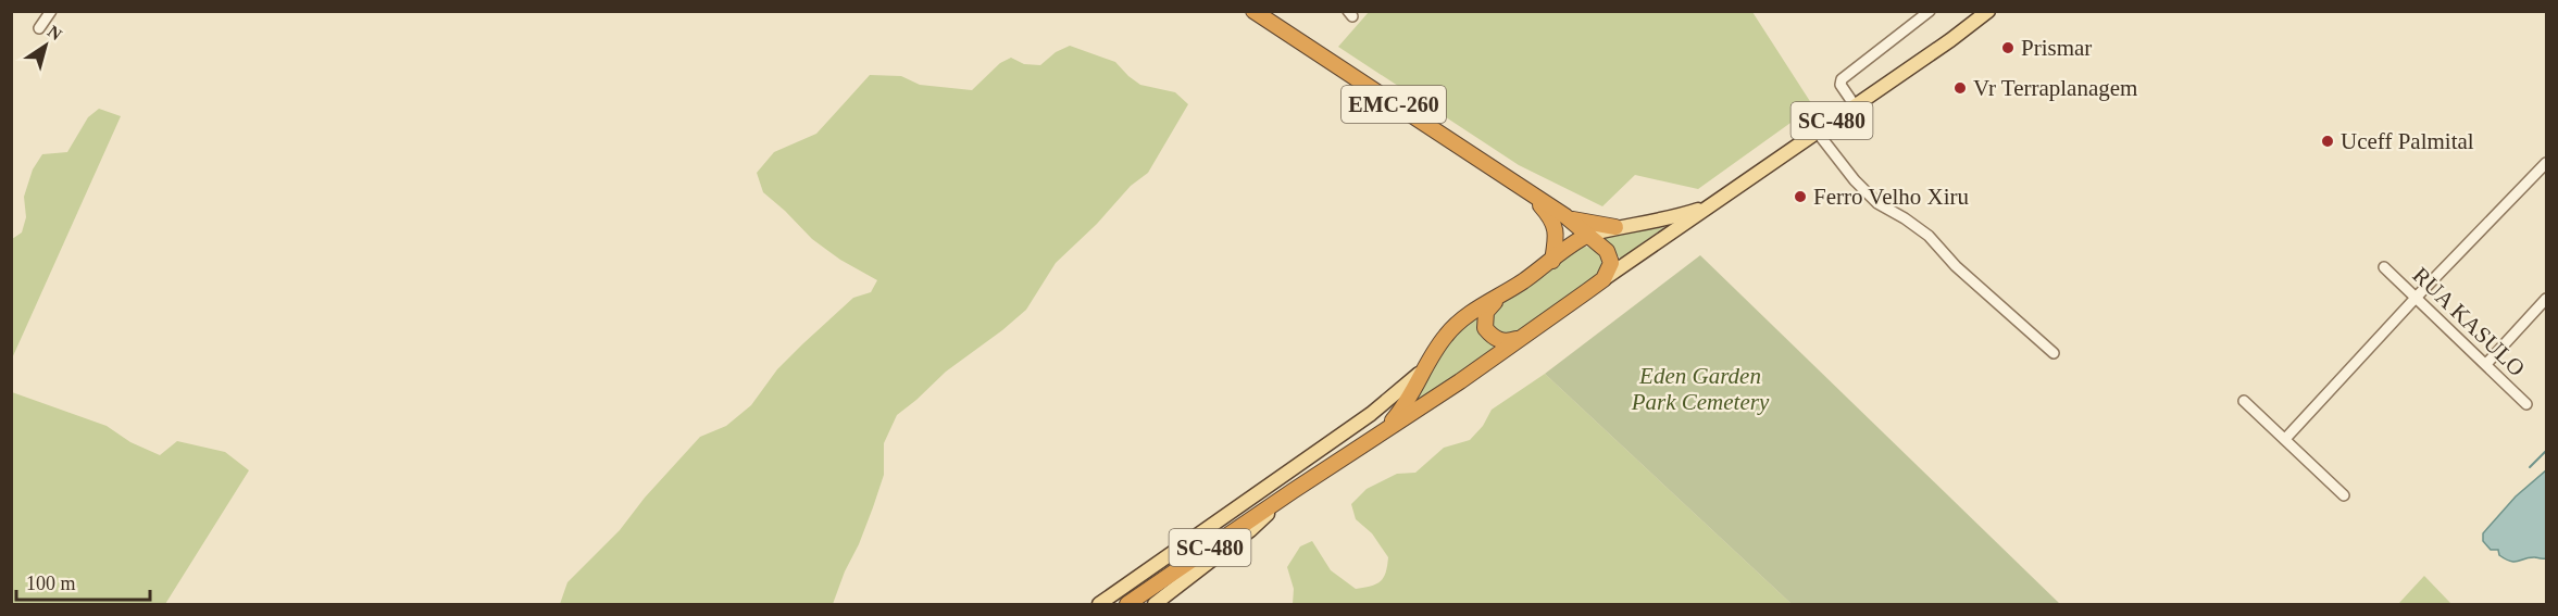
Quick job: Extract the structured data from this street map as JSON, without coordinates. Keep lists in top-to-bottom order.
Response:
{
  "streets": {
    "highway": ["EMC-260", "SC-480"],
    "street": ["RUA KASULO"]
  },
  "crossings": [
    ["EMC-260", "SC-480"]
  ],
  "parks": ["Eden Garden Park Cemetery"],
  "places": [
    "Prismar",
    "Vr Terraplanagem",
    "Uceff Palmital",
    "Ferro Velho Xiru"
  ],
  "scale_bar": "100 m",
  "north": "top right"
}
